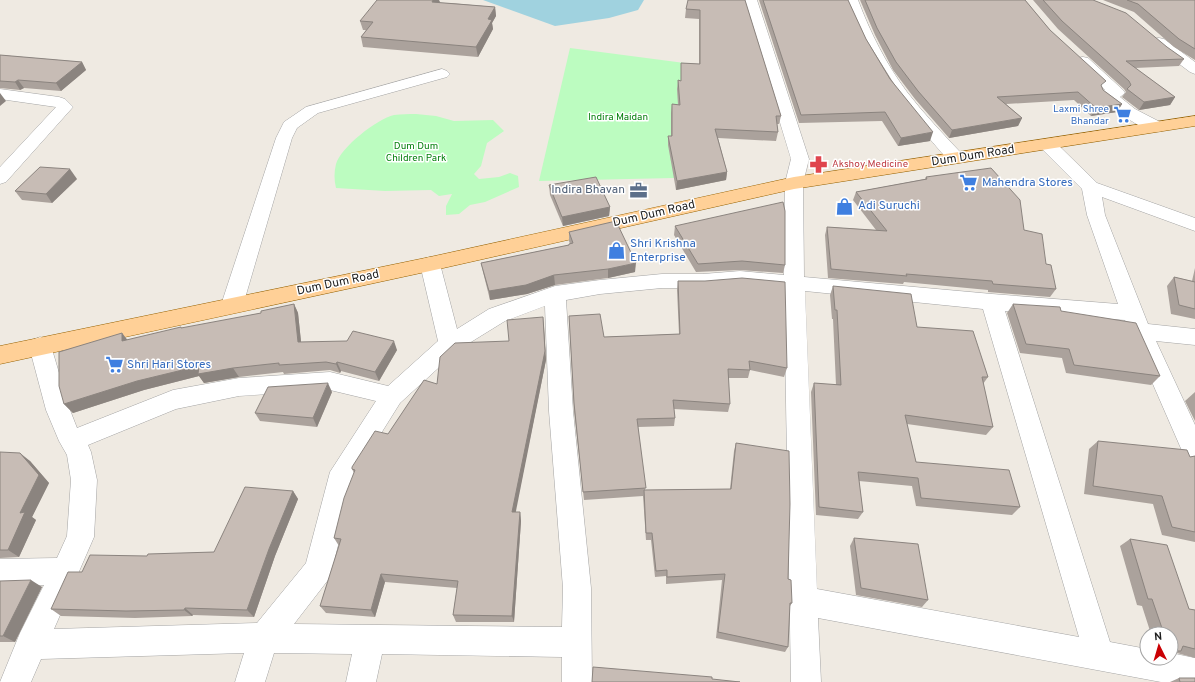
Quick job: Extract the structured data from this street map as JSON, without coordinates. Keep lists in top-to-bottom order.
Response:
{
  "streets": {
    "main road": ["Dum Dum Road"]
  },
  "parks": ["Indira Maidan", "Dum Dum Children Park"],
  "places": {
    "supermarket": ["Laxmi Shree Bhandar", "Mahendra Stores", "Shri Hari Stores"],
    "pharmacy": ["Akshoy Medicine"],
    "office": ["Indira Bhavan"],
    "shop": ["Adi Suruchi", "Shri Krishna Enterprise"]
  },
  "north": "top"
}
